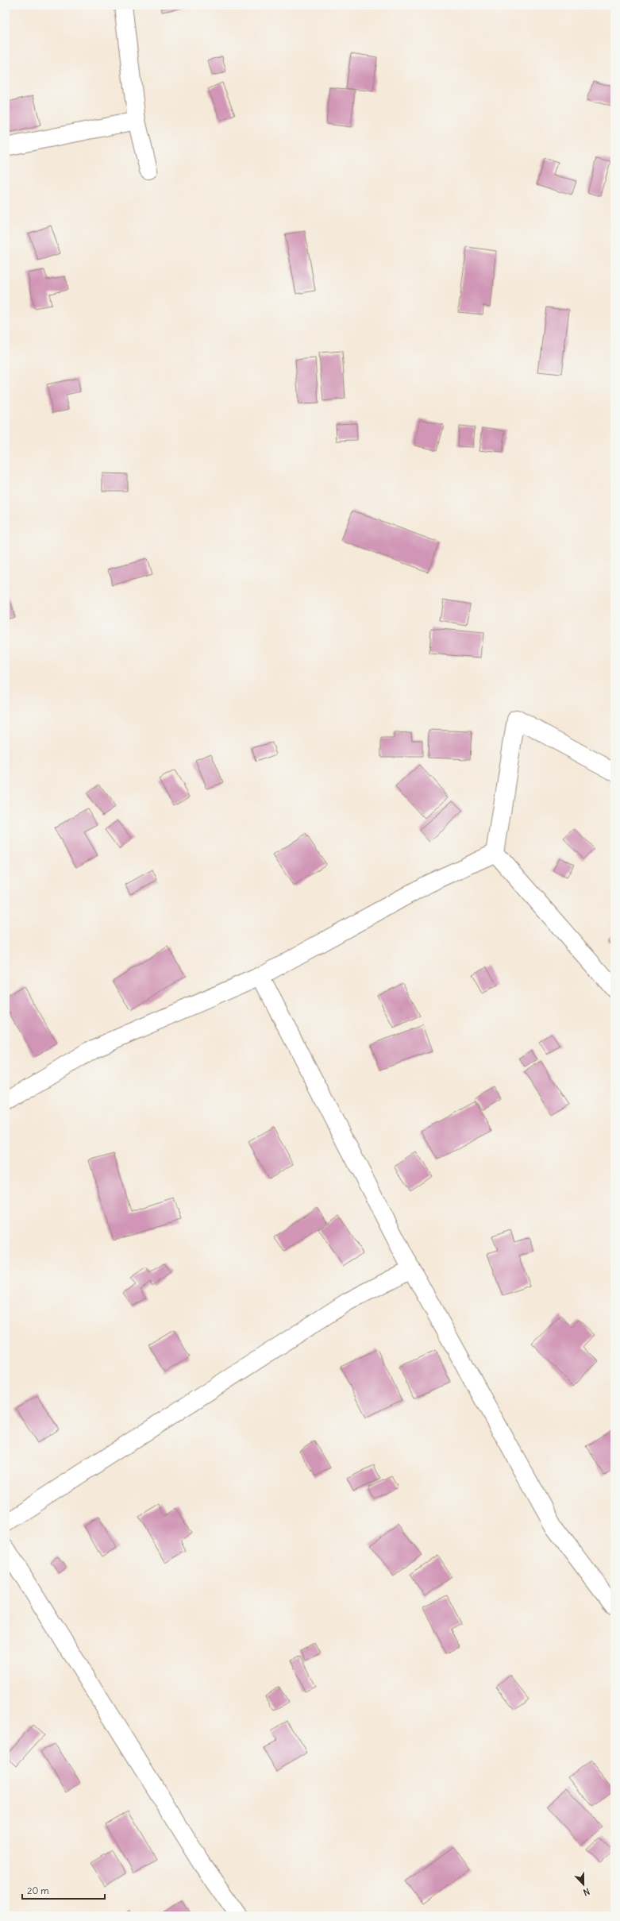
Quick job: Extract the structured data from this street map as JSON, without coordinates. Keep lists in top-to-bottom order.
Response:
{
  "scale_bar": "20 m",
  "north": "bottom"
}
